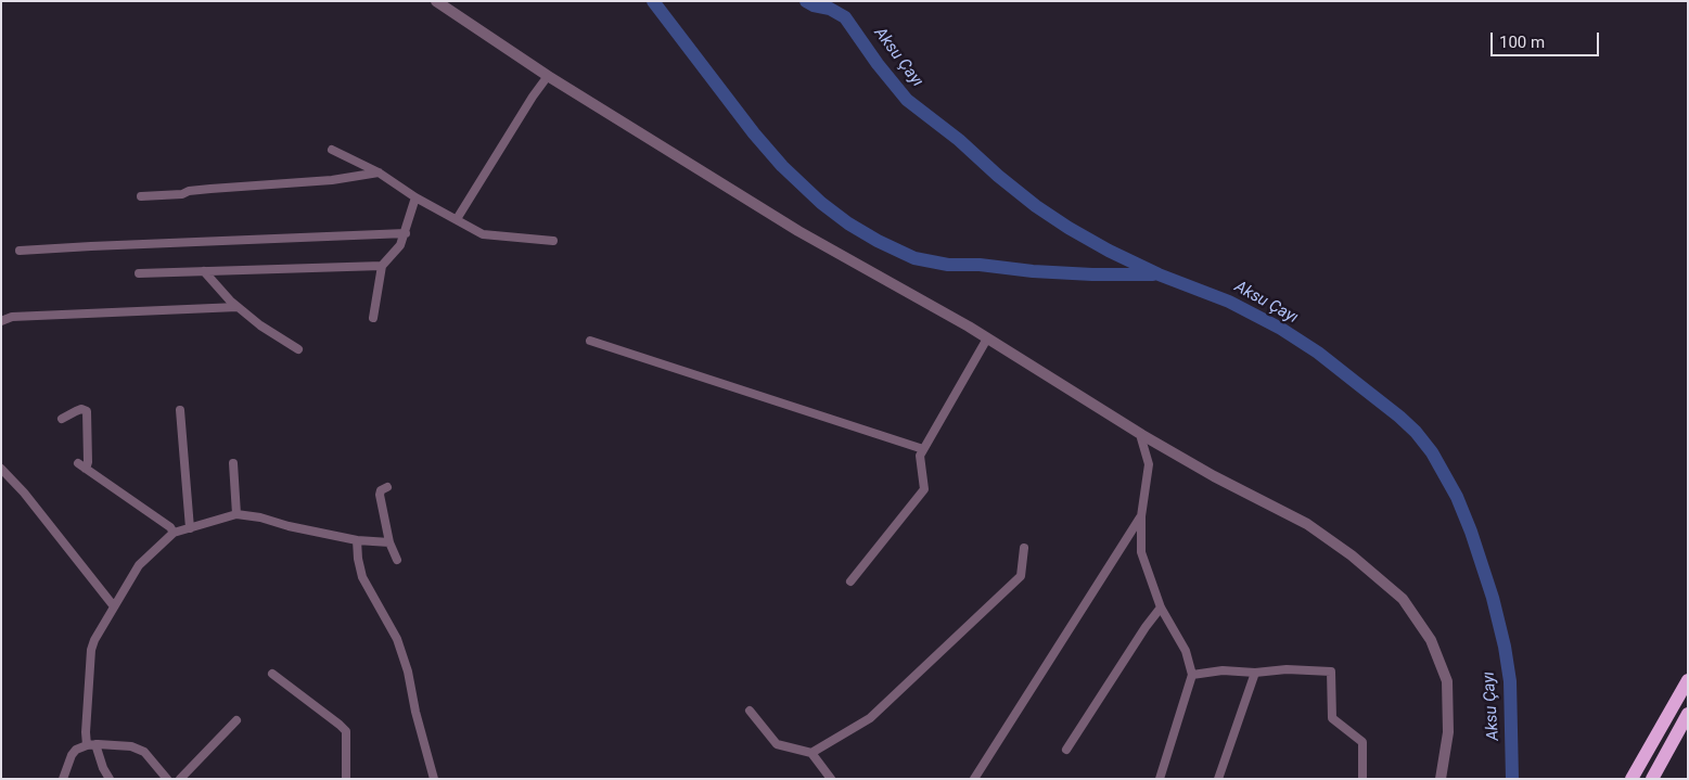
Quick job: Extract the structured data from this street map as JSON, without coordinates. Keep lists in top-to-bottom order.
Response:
{
  "water": ["Aksu Çayı"],
  "scale_bar": "100 m"
}
